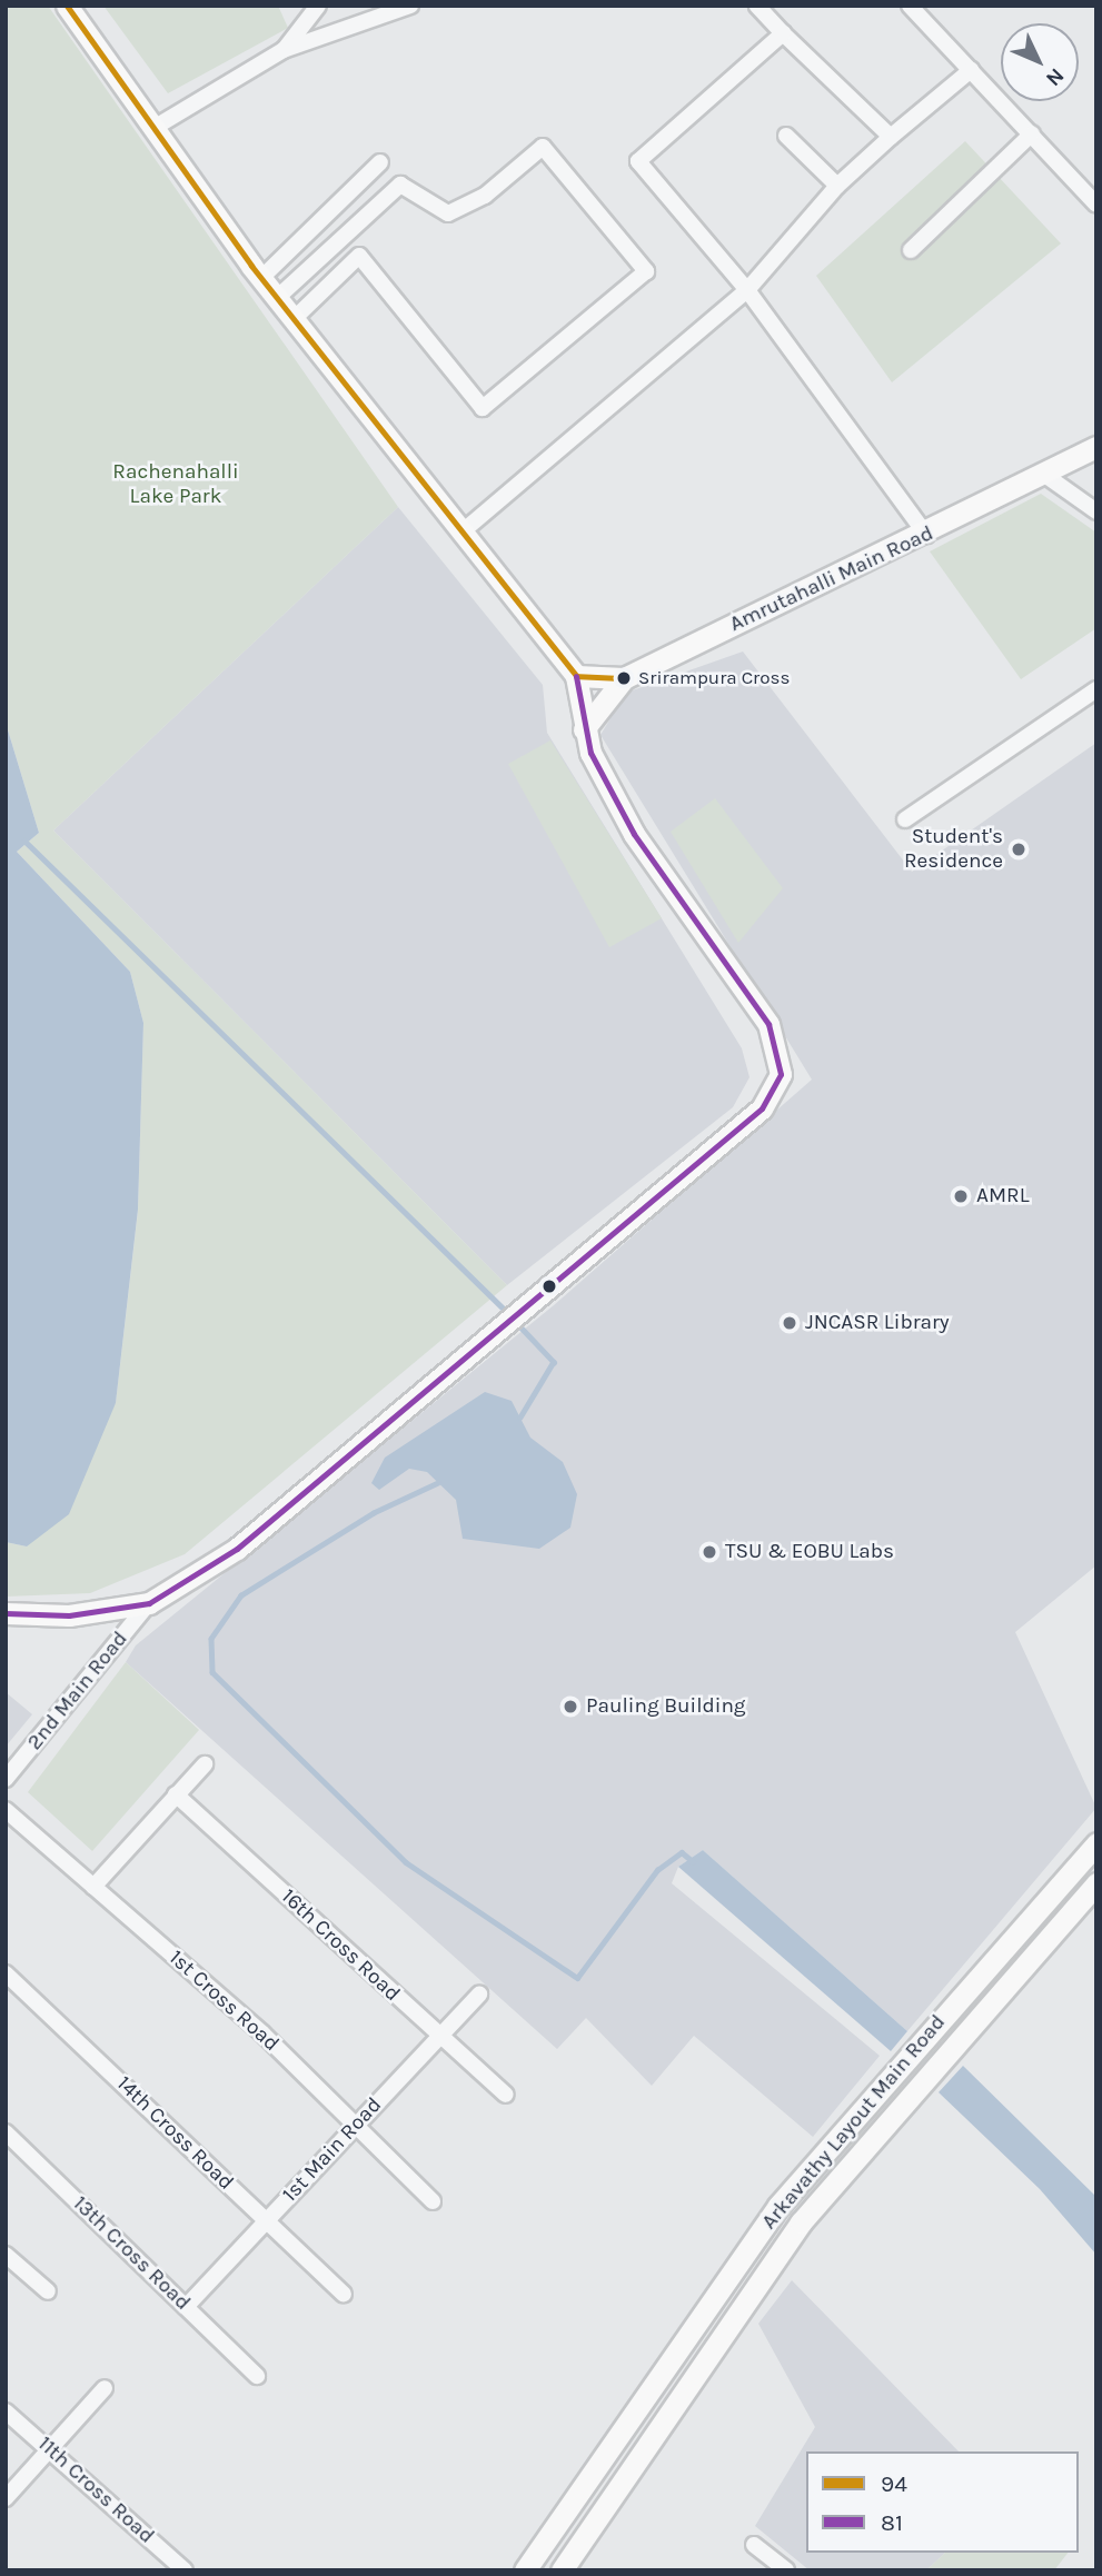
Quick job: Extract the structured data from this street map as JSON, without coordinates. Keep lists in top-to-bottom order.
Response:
{
  "streets": {
    "street": [
      "Amrutahalli Main Road",
      "2nd Main Road",
      "16th Cross Road",
      "1st Cross Road",
      "Arkavathy Layout Main Road",
      "14th Cross Road",
      "1st Main Road",
      "13th Cross Road",
      "11th Cross Road"
    ]
  },
  "crossings": [
    ["16th Cross Road", "1st Main Road"],
    ["1st Cross Road", "1st Main Road"],
    ["14th Cross Road", "1st Main Road"],
    ["1st Main Road", "13th Cross Road"]
  ],
  "parks": ["Rachenahalli Lake Park"],
  "places": [
    "Srirampura Cross",
    "Student's Residence",
    "AMRL",
    "JNCASR Library",
    "TSU & EOBU Labs",
    "Pauling Building"
  ],
  "lines": ["transit line 94", "transit line 81"],
  "legend": ["94", "81"],
  "north": "bottom right"
}
